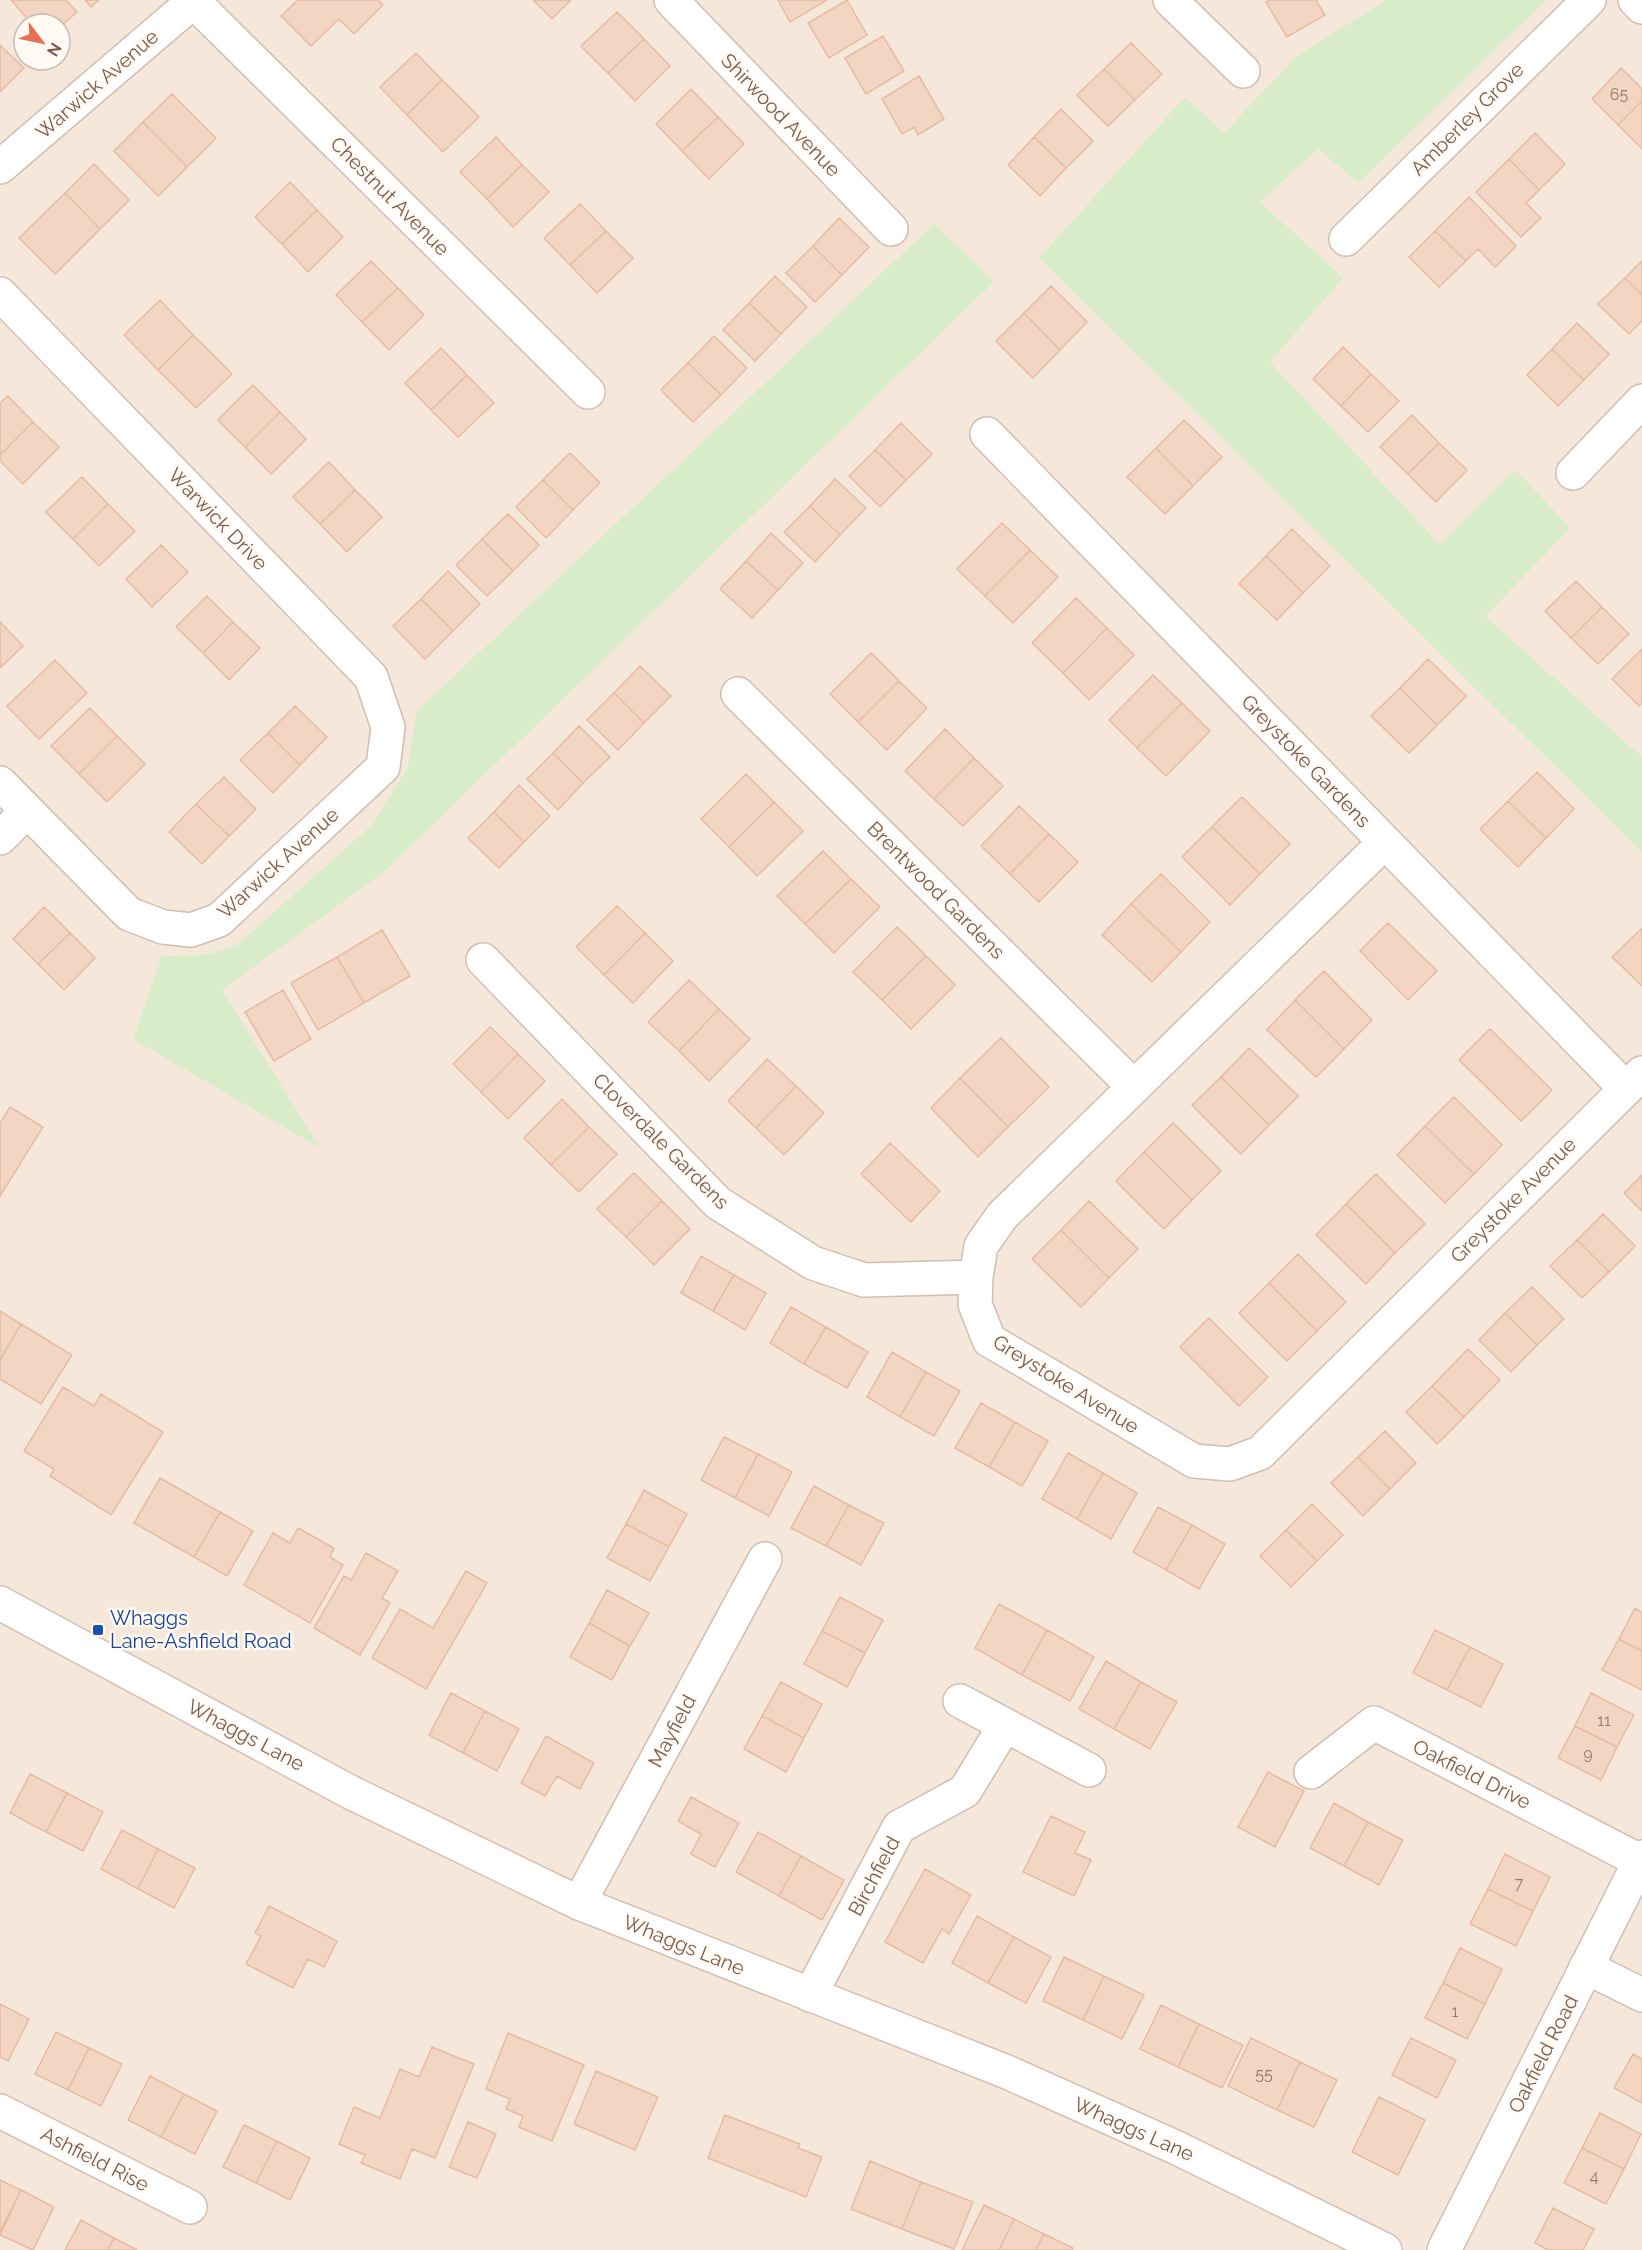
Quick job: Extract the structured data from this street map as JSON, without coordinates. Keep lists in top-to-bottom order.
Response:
{
  "streets": {
    "street": [
      "Warwick Avenue",
      "Shirwood Avenue",
      "Amberley Grove",
      "Chestnut Avenue",
      "Warwick Drive",
      "Greystoke Gardens",
      "Brentwood Gardens",
      "Cloverdale Gardens",
      "Greystoke Avenue",
      "Mayfield",
      "Whaggs Lane",
      "Oakfield Drive",
      "Birchfield",
      "Oakfield Road",
      "Ashfield Rise"
    ]
  },
  "crossings": [
    ["Warwick Avenue", "Chestnut Avenue"],
    ["Warwick Avenue", "Warwick Drive"],
    ["Greystoke Gardens", "Greystoke Avenue"],
    ["Brentwood Gardens", "Greystoke Avenue"],
    ["Cloverdale Gardens", "Greystoke Avenue"],
    ["Mayfield", "Whaggs Lane"],
    ["Whaggs Lane", "Birchfield"],
    ["Oakfield Drive", "Oakfield Road"]
  ],
  "places": {
    "transit": ["Whaggs Lane-Ashfield Road"]
  },
  "house_numbers": [
    "65",
    "11",
    "9",
    "7",
    "1",
    "55",
    "4"
  ],
  "north": "bottom right"
}
